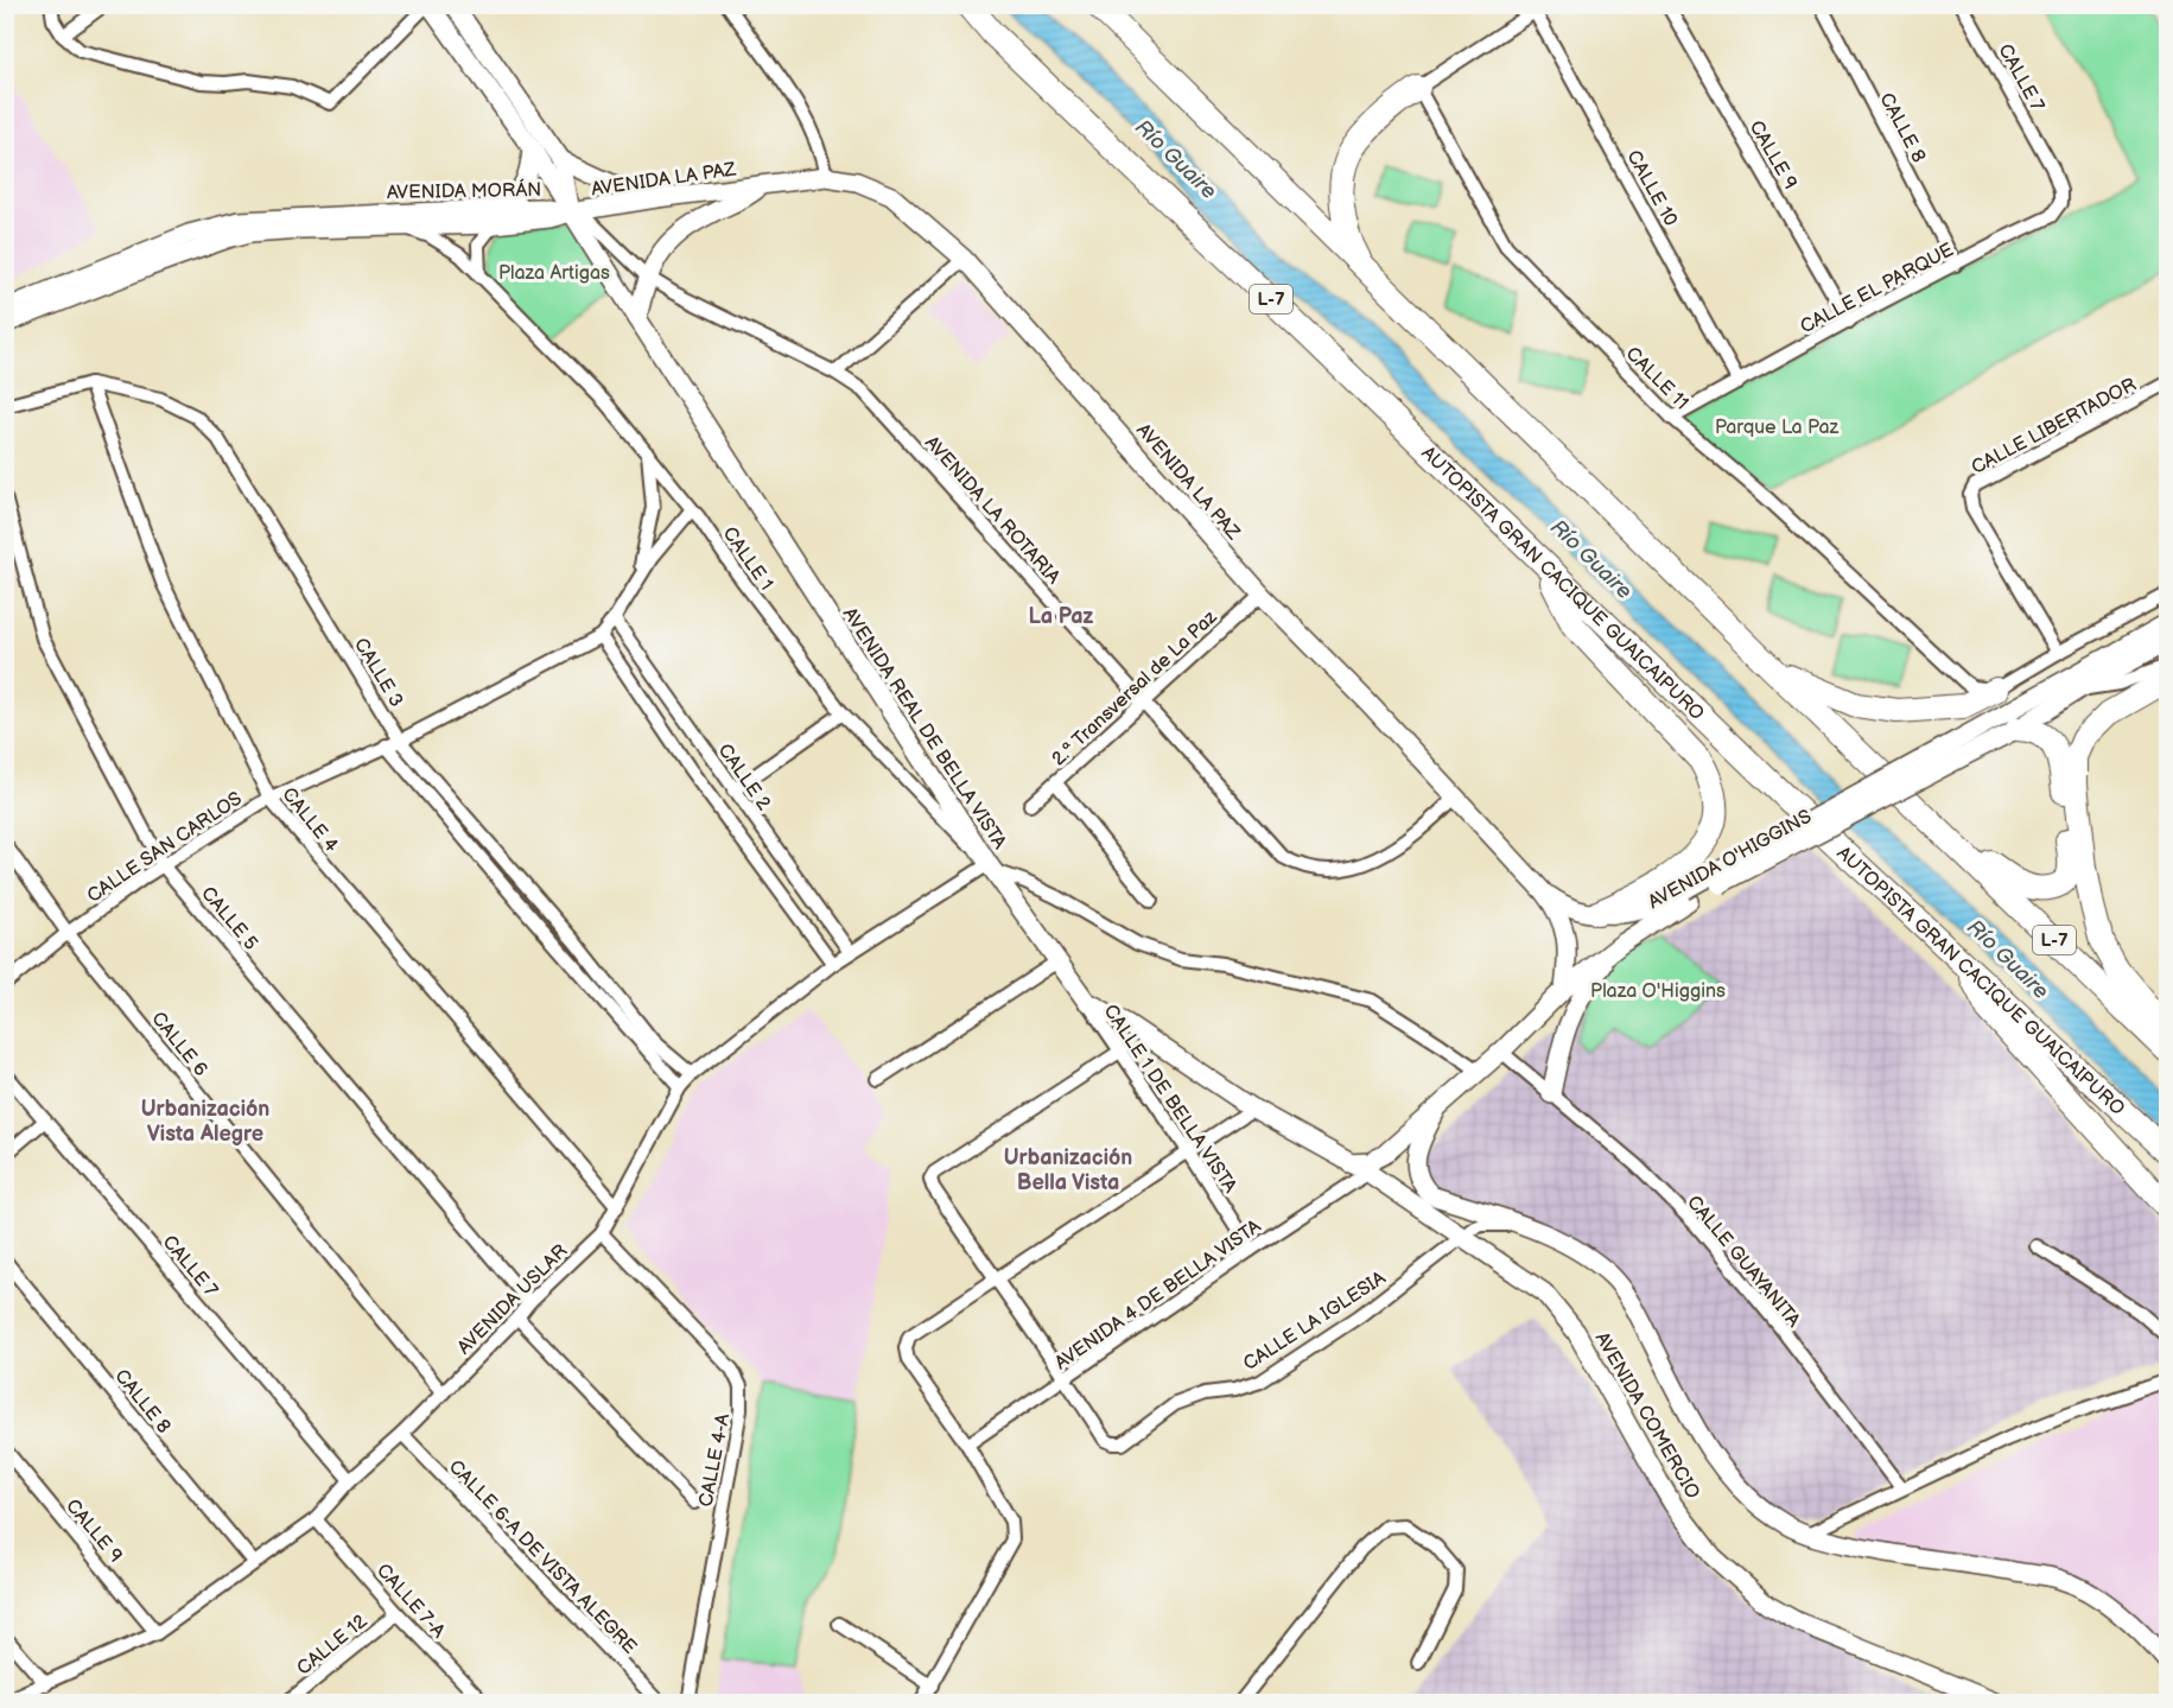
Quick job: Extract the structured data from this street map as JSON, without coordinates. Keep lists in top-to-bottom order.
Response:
{
  "streets": {
    "highway": ["L-7", "AUTOPISTA GRAN CACIQUE GUAICAIPURO"],
    "main road": [
      "AVENIDA LA PAZ",
      "AVENIDA MORÁN",
      "AVENIDA REAL DE BELLA VISTA",
      "AVENIDA O'HIGGINS",
      "AVENIDA COMERCIO"
    ],
    "street": [
      "CALLE 7",
      "CALLE 8",
      "CALLE 9",
      "CALLE 10",
      "CALLE EL PARQUE",
      "CALLE 11",
      "CALLE LIBERTADOR",
      "AVENIDA LA ROTARIA",
      "CALLE 1",
      "CALLE 3",
      "2.ª Transversal de La Paz",
      "CALLE 2",
      "CALLE 4",
      "CALLE SAN CARLOS",
      "CALLE 5",
      "CALLE 6",
      "CALLE 1 DE BELLA VISTA",
      "CALLE GUAYANITA",
      "AVENIDA 4 DE BELLA VISTA",
      "AVENIDA USLAR",
      "CALLE LA IGLESIA",
      "CALLE 4-A",
      "CALLE 6-A DE VISTA ALEGRE",
      "CALLE 7-A",
      "CALLE 12"
    ]
  },
  "crossings": [
    ["CALLE 7", "CALLE EL PARQUE"],
    ["CALLE 7", "AVENIDA USLAR"],
    ["CALLE 8", "CALLE EL PARQUE"],
    ["CALLE 8", "AVENIDA USLAR"],
    ["CALLE 9", "CALLE EL PARQUE"],
    ["CALLE 9", "AVENIDA USLAR"],
    ["AVENIDA LA PAZ", "AVENIDA MORÁN"],
    ["AVENIDA LA PAZ", "AVENIDA LA ROTARIA"],
    ["AVENIDA LA PAZ", "2.ª Transversal de La Paz"],
    ["AVENIDA LA PAZ", "AVENIDA REAL DE BELLA VISTA"],
    ["AVENIDA LA PAZ", "AVENIDA O'HIGGINS"],
    ["CALLE 10", "CALLE EL PARQUE"],
    ["AVENIDA MORÁN", "AVENIDA LA ROTARIA"],
    ["AVENIDA MORÁN", "CALLE 1"],
    ["AVENIDA MORÁN", "AVENIDA REAL DE BELLA VISTA"],
    ["CALLE EL PARQUE", "CALLE 11"],
    ["AVENIDA LA ROTARIA", "2.ª Transversal de La Paz"],
    ["AVENIDA LA ROTARIA", "AVENIDA REAL DE BELLA VISTA"],
    ["CALLE 1", "AVENIDA REAL DE BELLA VISTA"],
    ["CALLE 1", "CALLE SAN CARLOS"],
    ["CALLE 1", "AVENIDA USLAR"],
    ["CALLE 3", "CALLE 4"],
    ["CALLE 3", "CALLE SAN CARLOS"],
    ["CALLE 3", "AVENIDA USLAR"],
    ["AVENIDA REAL DE BELLA VISTA", "AVENIDA O'HIGGINS"],
    ["AVENIDA REAL DE BELLA VISTA", "CALLE 1 DE BELLA VISTA"],
    ["AVENIDA REAL DE BELLA VISTA", "AVENIDA USLAR"],
    ["AVENIDA REAL DE BELLA VISTA", "AVENIDA COMERCIO"],
    ["CALLE 2", "CALLE SAN CARLOS"],
    ["CALLE 2", "AVENIDA USLAR"],
    ["CALLE 4", "CALLE SAN CARLOS"],
    ["CALLE 4", "AVENIDA USLAR"],
    ["CALLE SAN CARLOS", "CALLE 5"],
    ["CALLE SAN CARLOS", "CALLE 6"],
    ["AVENIDA O'HIGGINS", "CALLE GUAYANITA"],
    ["AVENIDA O'HIGGINS", "CALLE LA IGLESIA"],
    ["AVENIDA O'HIGGINS", "AVENIDA COMERCIO"],
    ["CALLE 5", "AVENIDA USLAR"],
    ["CALLE 6", "AVENIDA USLAR"],
    ["CALLE 1 DE BELLA VISTA", "AVENIDA 4 DE BELLA VISTA"],
    ["AVENIDA 4 DE BELLA VISTA", "CALLE LA IGLESIA"],
    ["AVENIDA 4 DE BELLA VISTA", "AVENIDA COMERCIO"],
    ["AVENIDA USLAR", "CALLE 4-A"],
    ["AVENIDA USLAR", "CALLE 6-A DE VISTA ALEGRE"],
    ["AVENIDA USLAR", "CALLE 7-A"],
    ["CALLE LA IGLESIA", "AVENIDA COMERCIO"],
    ["CALLE 7-A", "CALLE 12"]
  ],
  "districts": ["La Paz", "Urbanización Vista Alegre", "Urbanización Bella Vista"],
  "water": ["Río Guaire"],
  "parks": ["Plaza Artigas", "Parque La Paz", "Plaza O'Higgins"]
}
